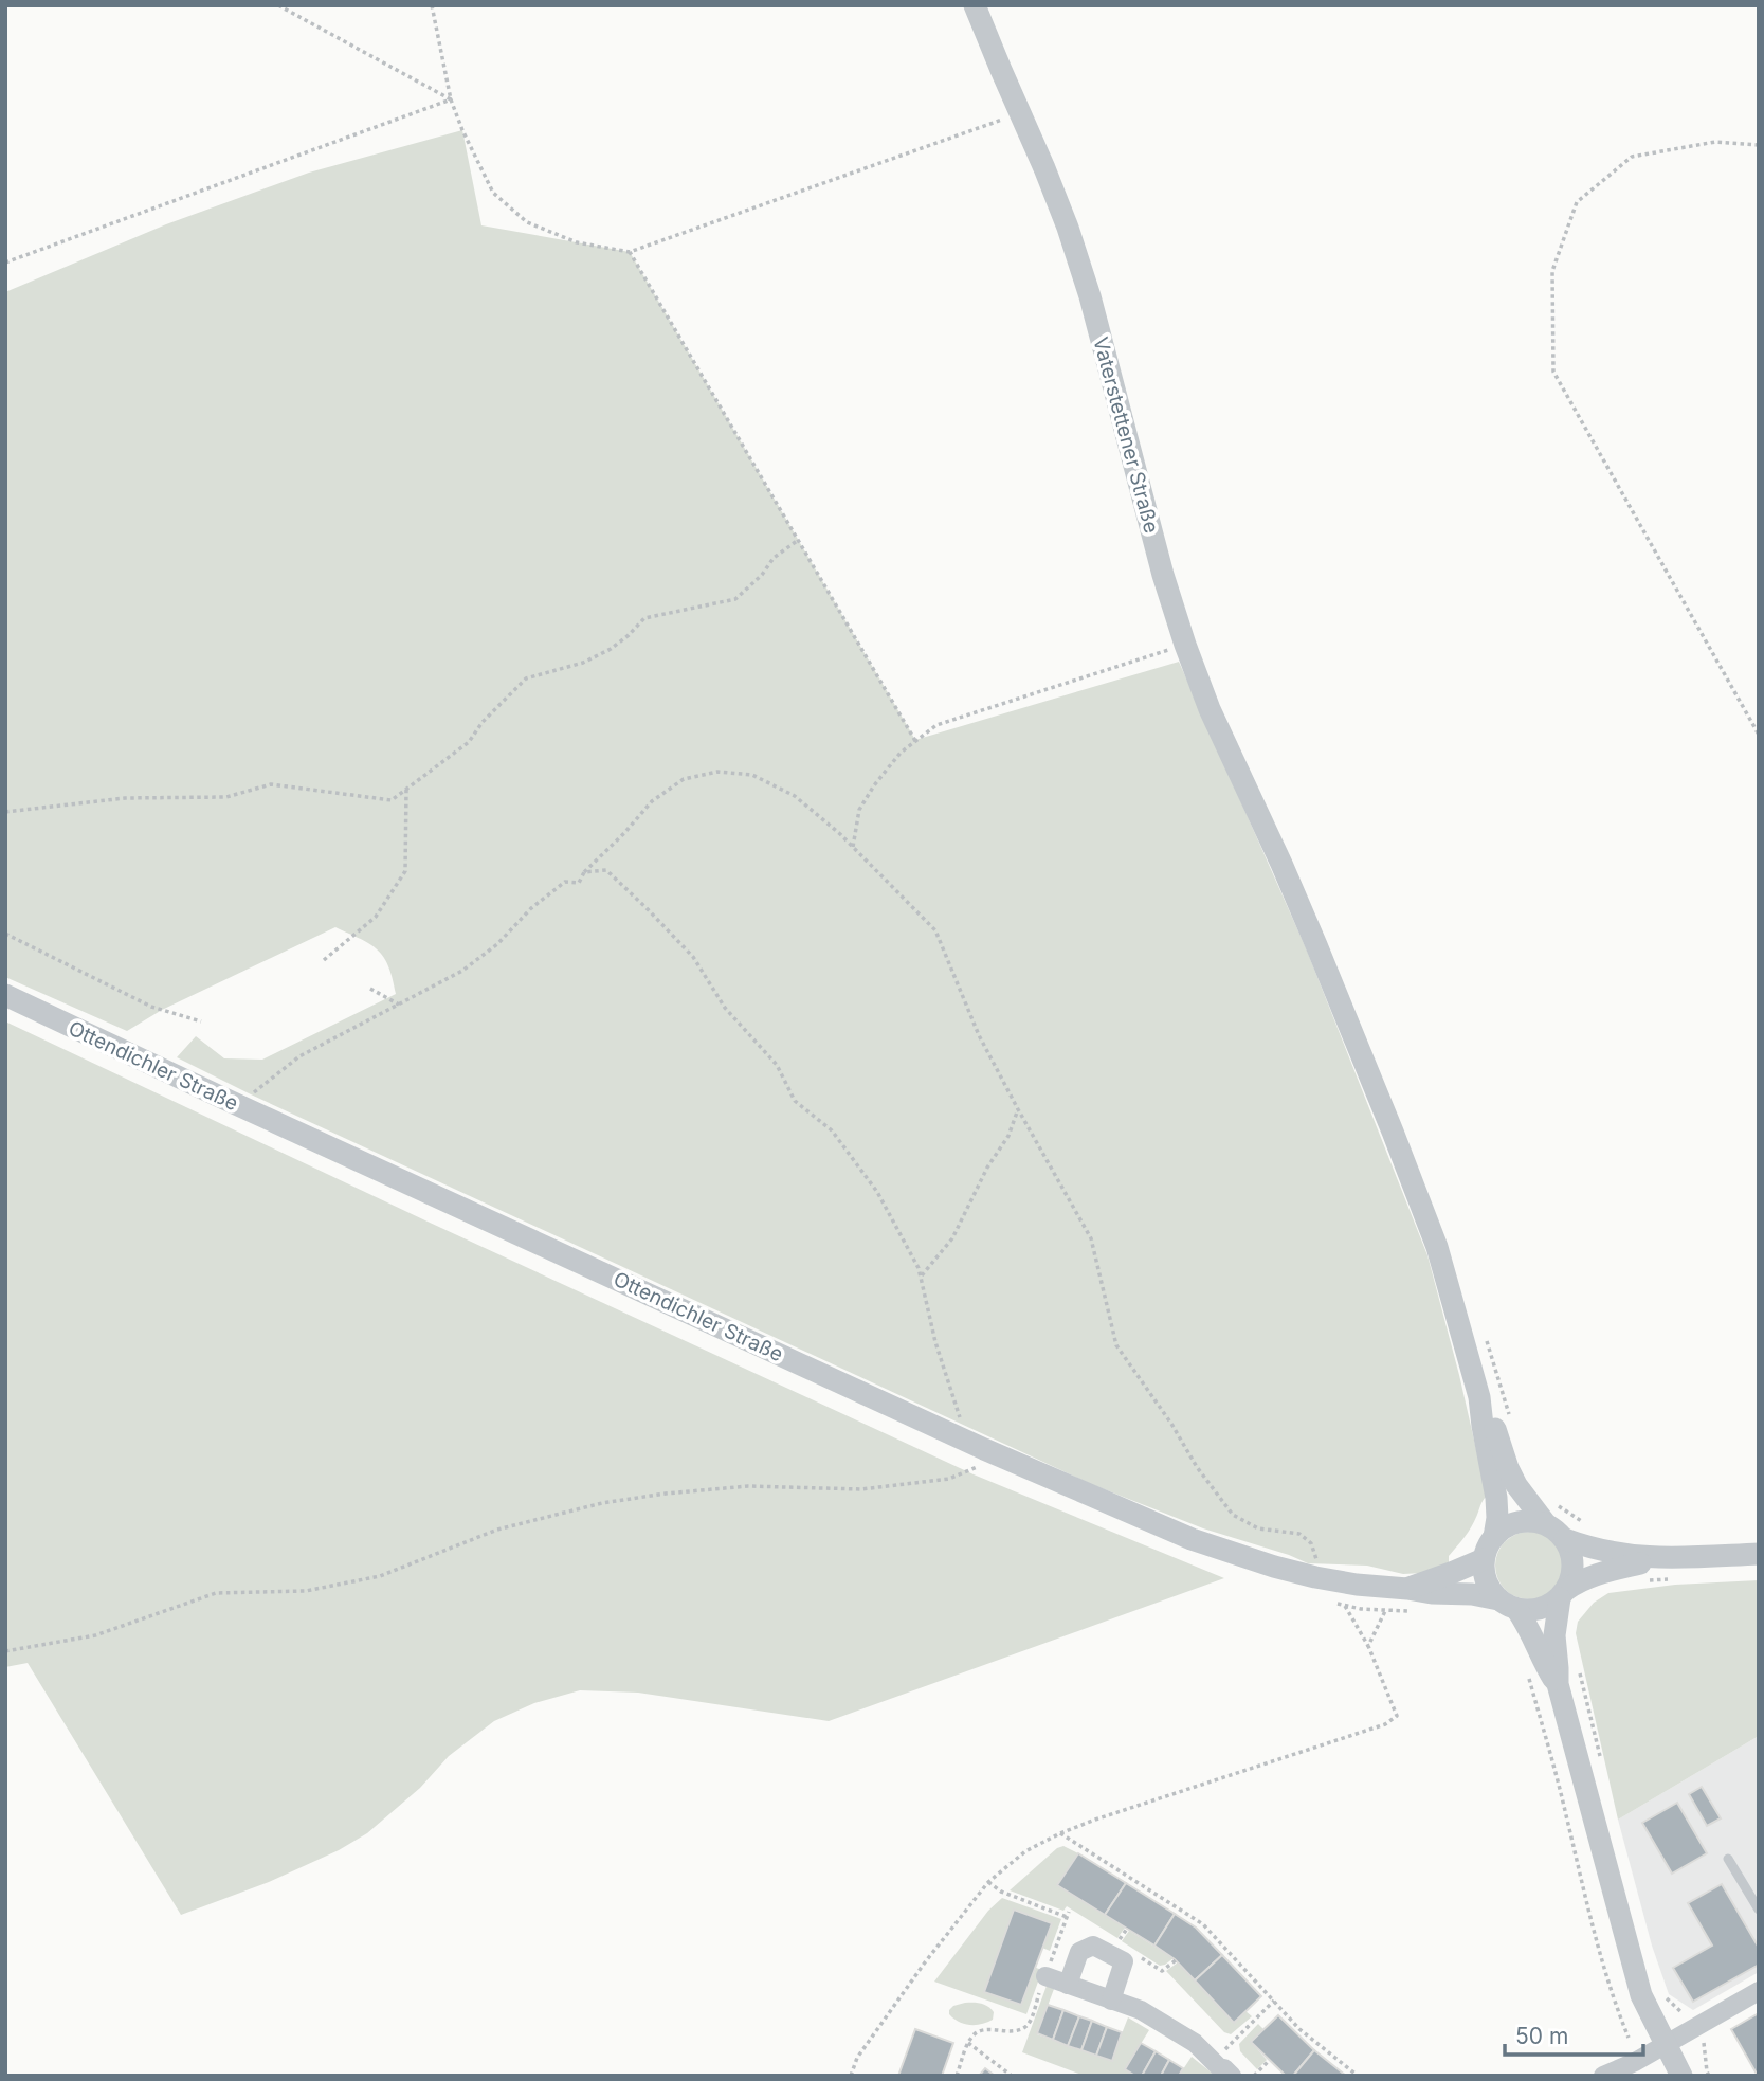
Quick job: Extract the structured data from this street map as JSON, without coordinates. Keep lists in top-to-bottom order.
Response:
{
  "streets": {
    "street": ["Vaterstettener Straße", "Ottendichler Straße"]
  },
  "scale_bar": "50 m"
}
